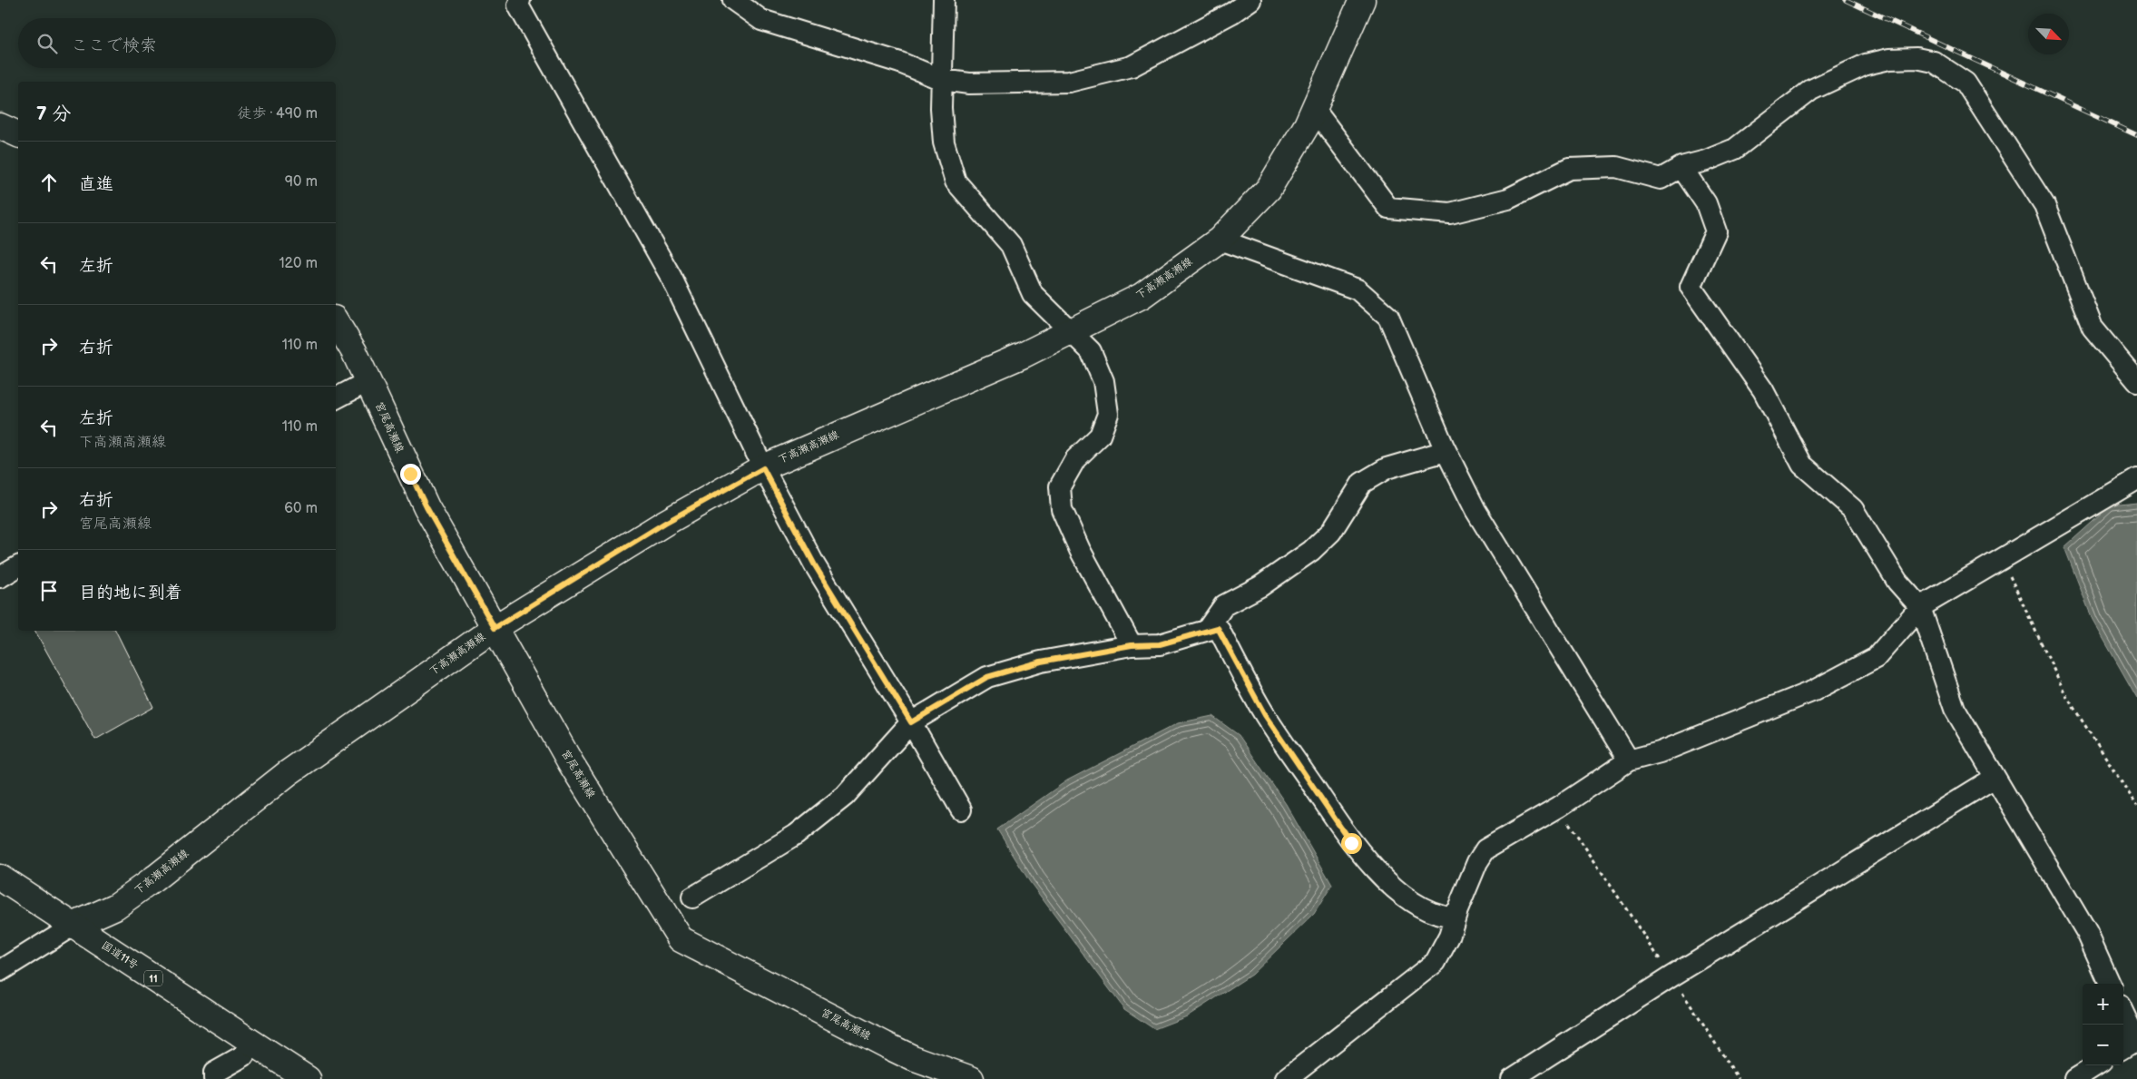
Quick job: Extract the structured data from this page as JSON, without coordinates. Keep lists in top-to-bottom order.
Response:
{
  "streets": {
    "main road": [
      "下高瀬高瀬線",
      "宮尾高瀬線",
      "国道11号",
      "11"
    ]
  },
  "crossings": [
    ["下高瀬高瀬線", "宮尾高瀬線"],
    ["下高瀬高瀬線", "国道11号"]
  ],
  "north": "bottom right",
  "page": {
    "search": "ここで検索",
    "heading": ["7 分", "徒歩 · 490 m"],
    "list": [
      ["直進", "90 m"],
      ["左折", "120 m"],
      ["右折", "110 m"],
      ["左折", "下高瀬高瀬線", "110 m"],
      ["右折", "宮尾高瀬線", "60 m"],
      "目的地に到着"
    ],
    "map_buttons": ["+", "−"]
  }
}
